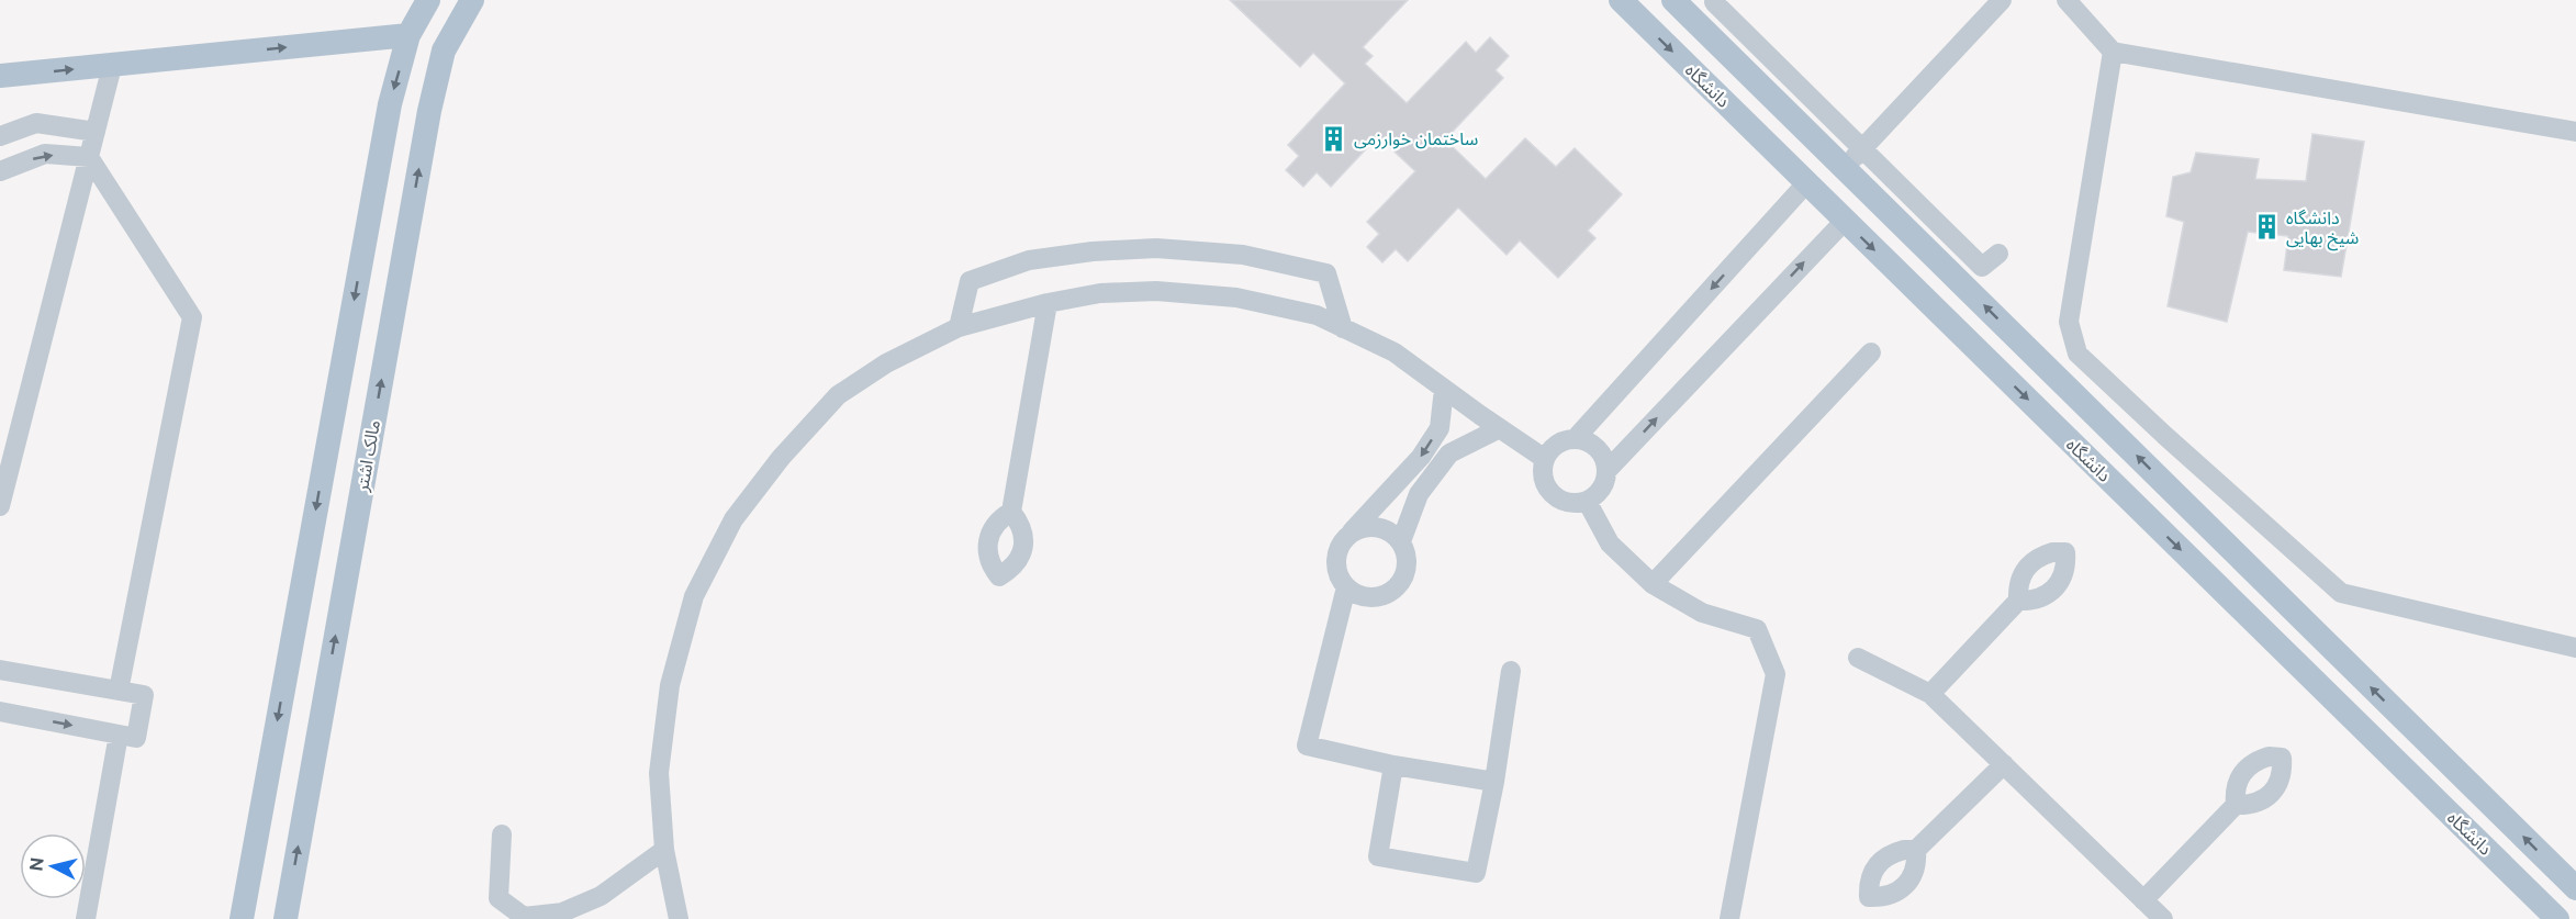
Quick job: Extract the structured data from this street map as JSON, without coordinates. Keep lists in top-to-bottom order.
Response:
{
  "streets": {
    "main road": ["دانشگاه", "مالک اشتر"]
  },
  "places": {
    "building": ["ساختمان خوارزمی", "دانشگاه شیخ بهایی"]
  },
  "north": "left"
}
